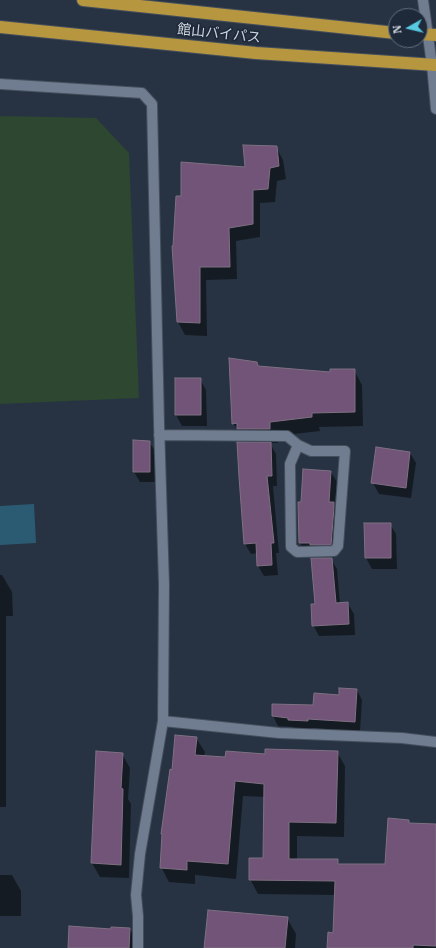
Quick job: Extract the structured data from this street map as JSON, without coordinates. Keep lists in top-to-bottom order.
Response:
{
  "streets": {
    "highway": ["館山バイパス"]
  },
  "north": "left"
}
